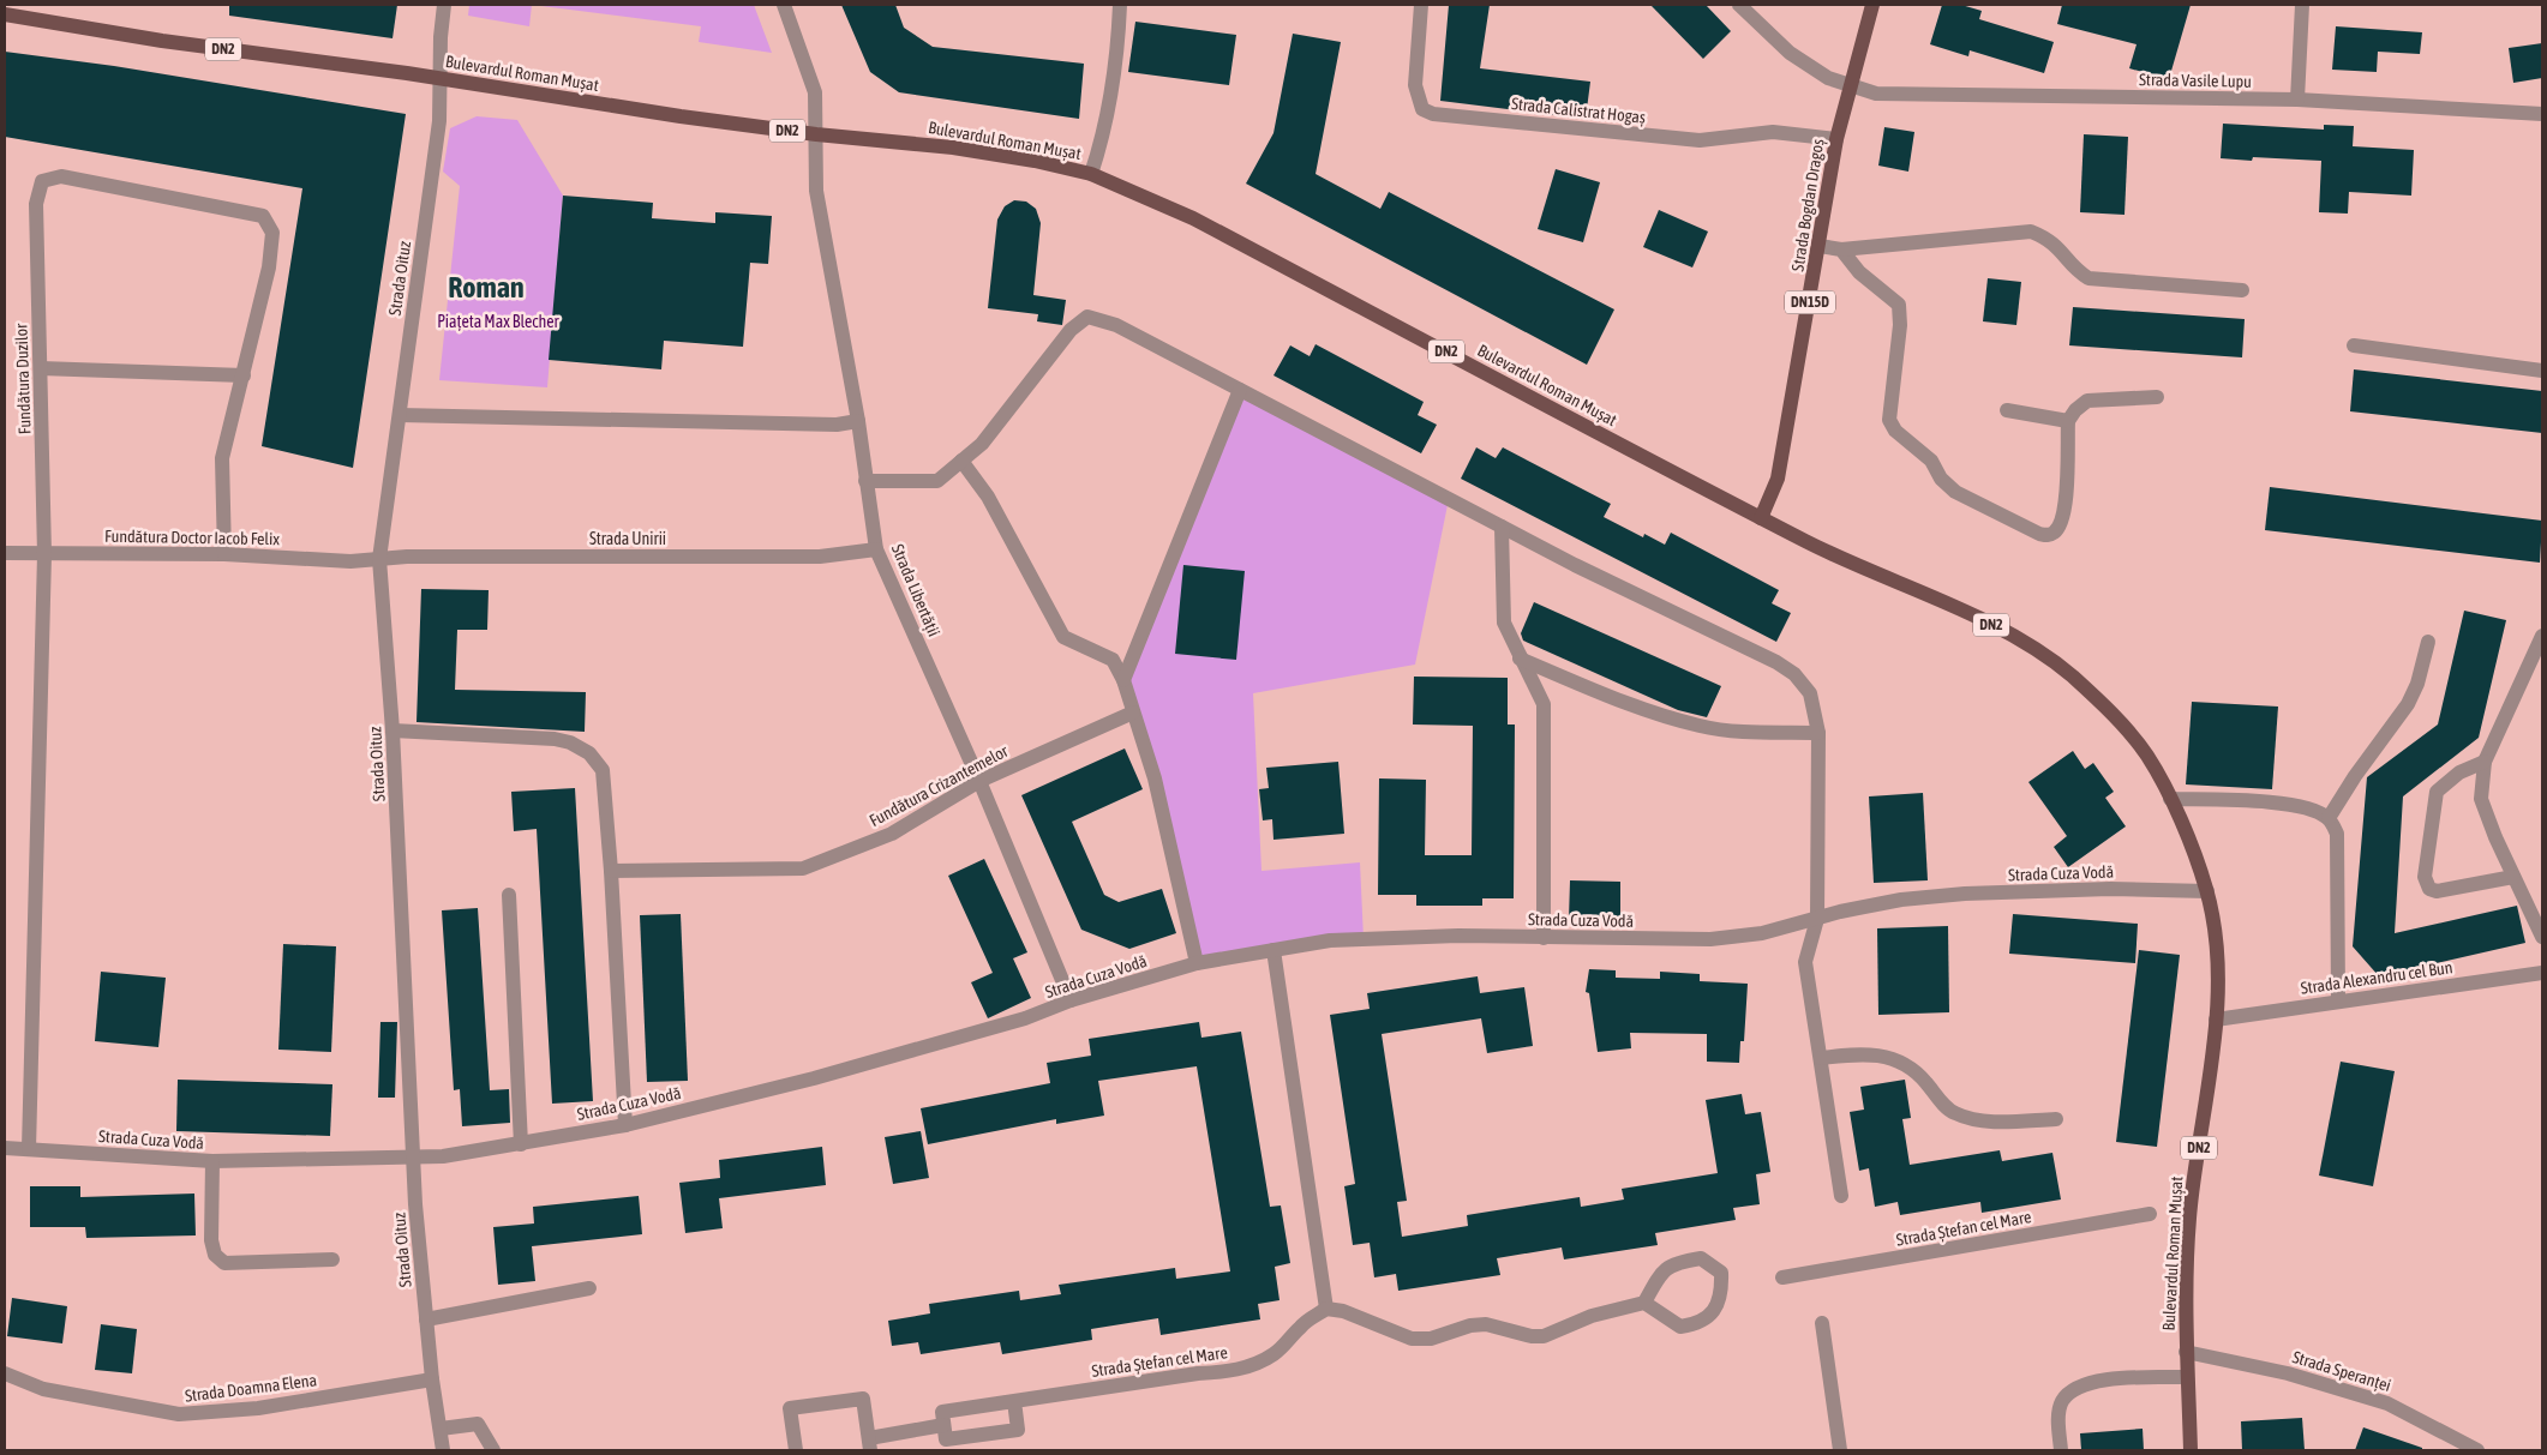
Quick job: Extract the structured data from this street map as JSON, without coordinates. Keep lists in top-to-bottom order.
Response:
{
  "streets": {
    "main road": [
      "DN2",
      "Bulevardul Roman Mușat",
      "Strada Bogdan Dragoș",
      "DN15D"
    ],
    "street": [
      "Strada Vasile Lupu",
      "Strada Calistrat Hogaș",
      "Strada Oituz",
      "Fundătura Duzilor",
      "Fundătura Doctor Iacob Felix",
      "Strada Unirii",
      "Strada Libertății",
      "Fundătura Crizantemelor",
      "Strada Cuza Vodă",
      "Strada Alexandru cel Bun",
      "Strada Ștefan cel Mare",
      "Strada Speranței",
      "Strada Doamna Elena"
    ]
  },
  "crossings": [
    ["Bulevardul Roman Mușat", "Strada Bogdan Dragoș"],
    ["Bulevardul Roman Mușat", "Strada Oituz"],
    ["Bulevardul Roman Mușat", "Strada Libertății"],
    ["Bulevardul Roman Mușat", "Strada Cuza Vodă"],
    ["Bulevardul Roman Mușat", "Strada Alexandru cel Bun"],
    ["Bulevardul Roman Mușat", "Strada Speranței"],
    ["Strada Vasile Lupu", "Strada Bogdan Dragoș"],
    ["Strada Calistrat Hogaș", "Strada Bogdan Dragoș"],
    ["Strada Oituz", "Fundătura Doctor Iacob Felix"],
    ["Strada Oituz", "Strada Unirii"],
    ["Strada Oituz", "Strada Cuza Vodă"],
    ["Strada Oituz", "Strada Doamna Elena"],
    ["Fundătura Duzilor", "Fundătura Doctor Iacob Felix"],
    ["Fundătura Duzilor", "Strada Cuza Vodă"],
    ["Fundătura Doctor Iacob Felix", "Strada Unirii"],
    ["Strada Unirii", "Strada Libertății"],
    ["Strada Libertății", "Fundătura Crizantemelor"],
    ["Strada Libertății", "Strada Cuza Vodă"]
  ],
  "districts": ["Roman"],
  "parks": ["Piațeta Max Blecher"]
}
